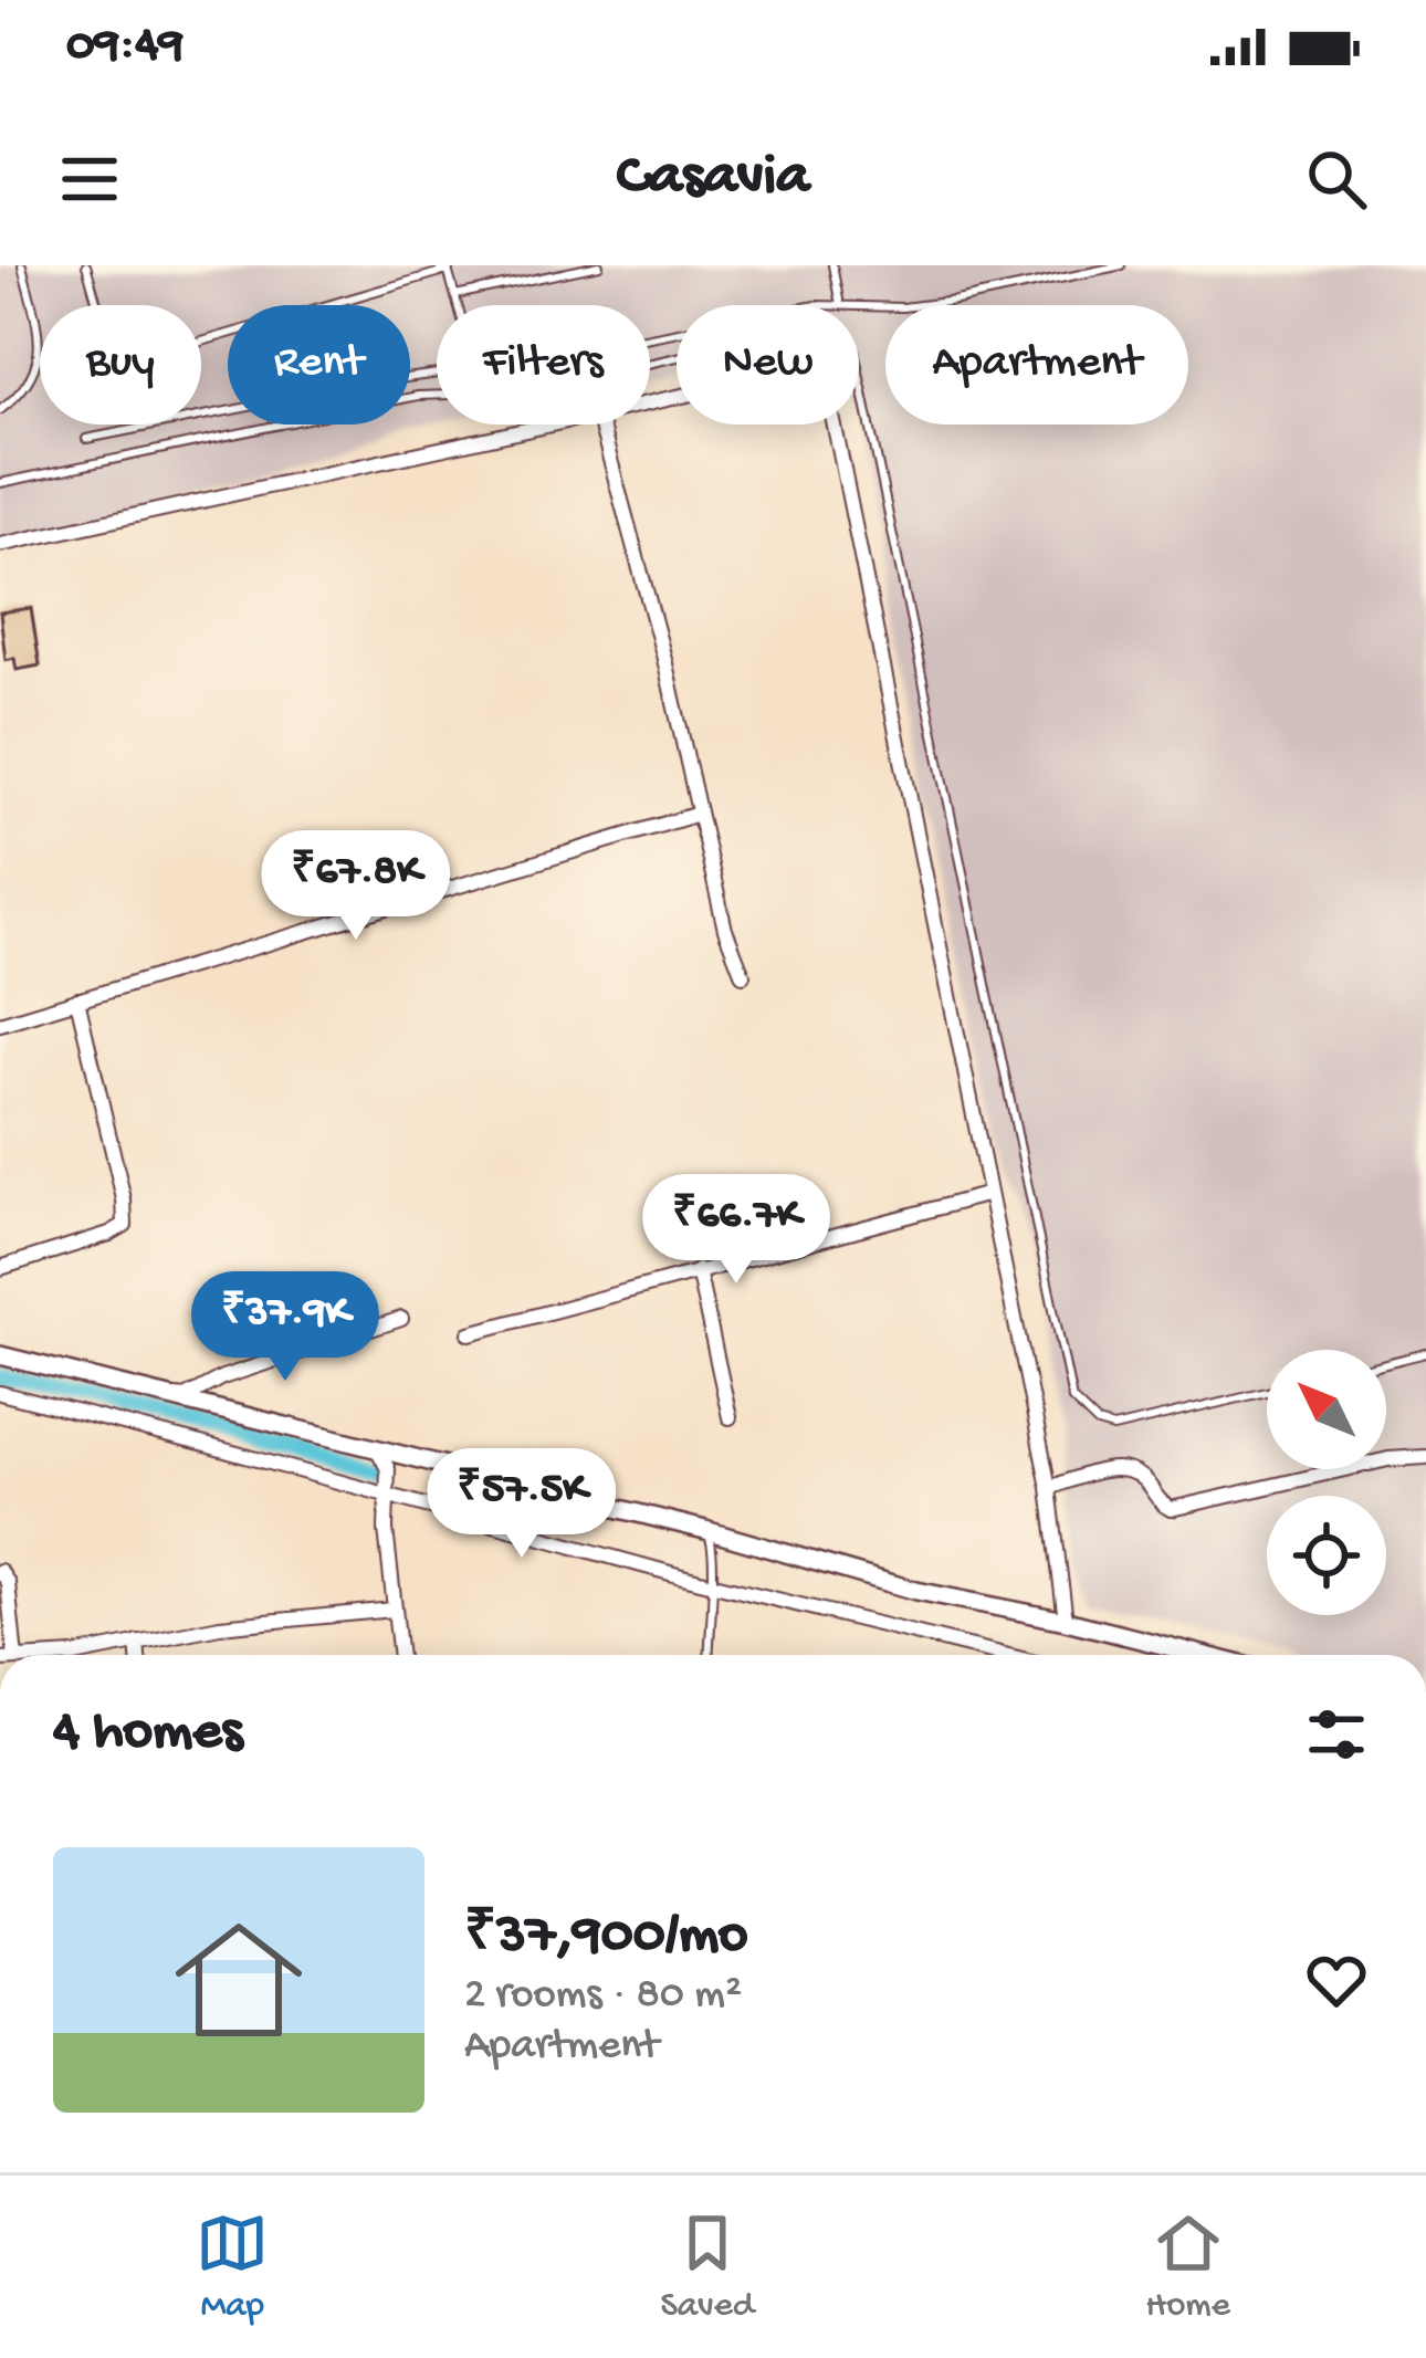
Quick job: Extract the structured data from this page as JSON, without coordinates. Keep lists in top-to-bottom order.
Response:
{
  "north": "top left",
  "page": {
    "status": "09:49",
    "header": "Casavia",
    "chip": [
      "Buy",
      "Rent",
      "Filters",
      "New",
      "Apartment"
    ],
    "price": [
      "₹67.8K",
      "₹66.7K",
      "₹37.9K",
      "₹57.5K"
    ],
    "heading": "4 homes",
    "list": [
      {
        "name": "₹37,900/mo",
        "note": "2 rooms · 80 m² · Apartment"
      }
    ],
    "tabs": ["Map", "Saved", "Home"]
  }
}
